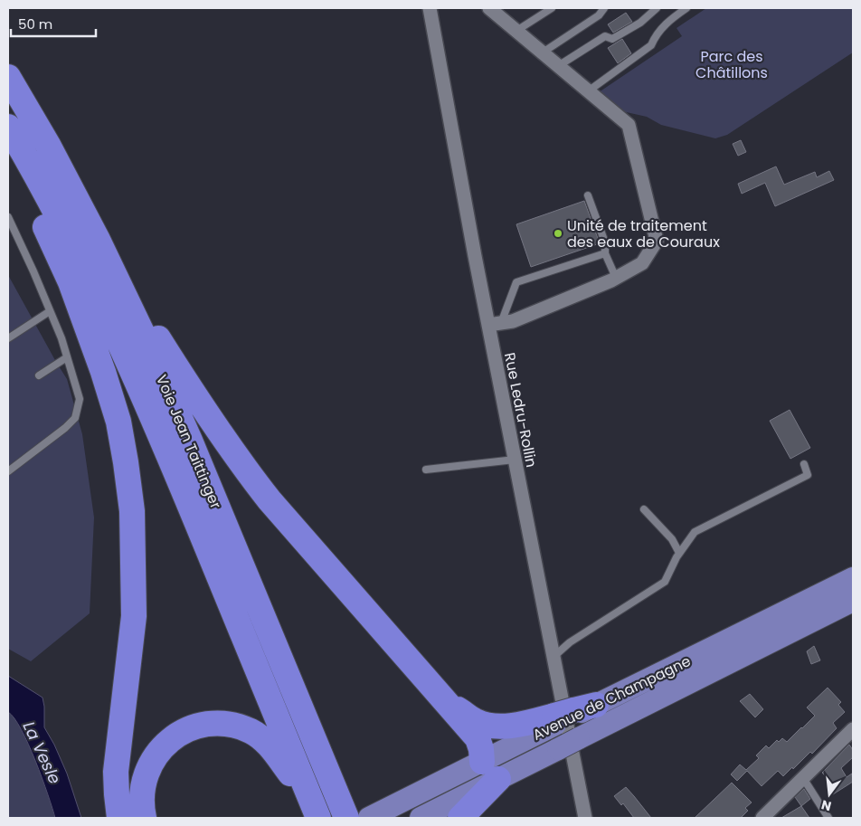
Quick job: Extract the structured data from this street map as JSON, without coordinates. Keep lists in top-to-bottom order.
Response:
{
  "streets": {
    "highway": ["Voie Jean Taittinger"],
    "main road": ["Avenue de Champagne"],
    "street": ["Rue Ledru-Rollin"]
  },
  "water": ["La Vesle"],
  "parks": ["Parc des Châtillons"],
  "places": ["Unité de traitement des eaux de Couraux"],
  "scale_bar": "50 m",
  "north": "bottom"
}
